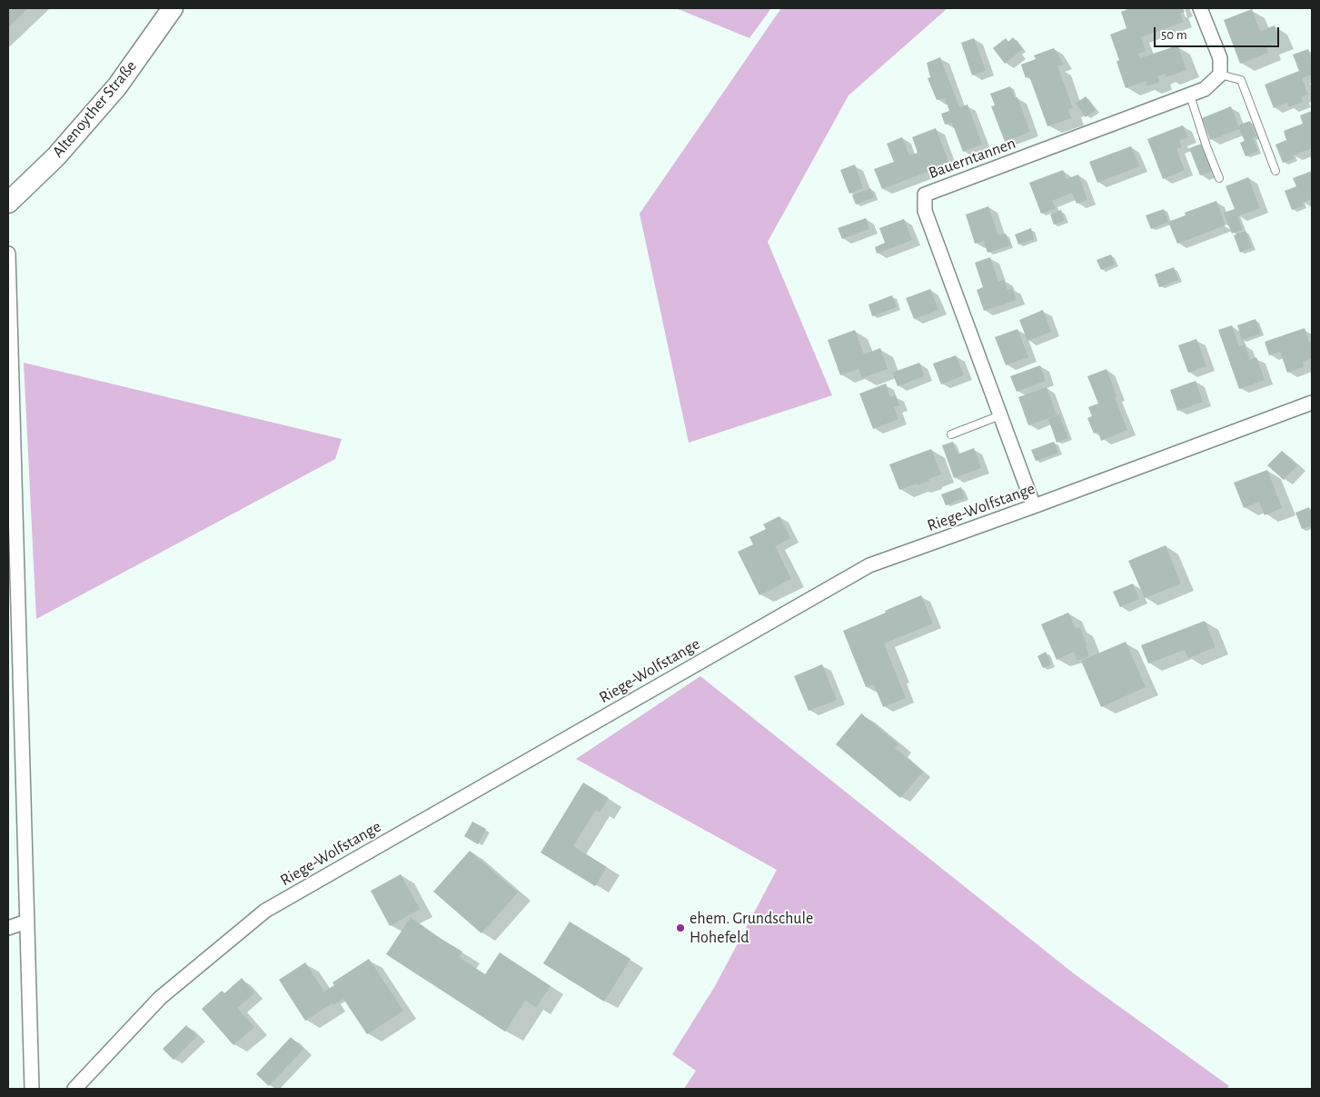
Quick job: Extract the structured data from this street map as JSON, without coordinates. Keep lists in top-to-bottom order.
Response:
{
  "streets": {
    "main road": ["Altenoyther Straße"],
    "street": ["Bauerntannen", "Riege-Wolfstange"]
  },
  "crossings": [
    ["Bauerntannen", "Riege-Wolfstange"]
  ],
  "places": ["ehem. Grundschule Hohefeld"],
  "scale_bar": "50 m"
}
